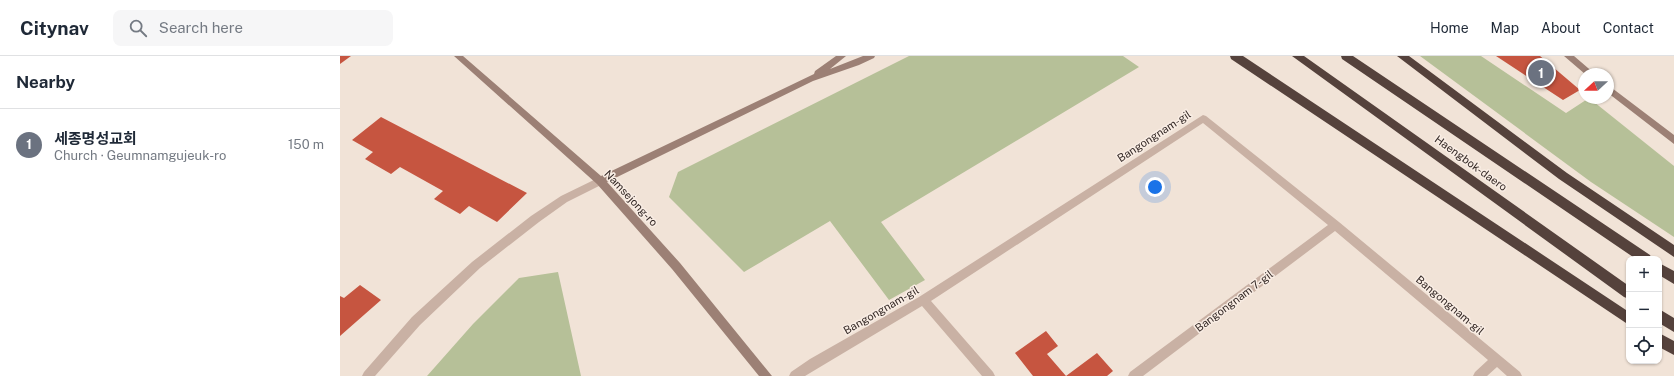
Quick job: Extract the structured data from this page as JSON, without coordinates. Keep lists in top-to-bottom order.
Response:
{
  "streets": {
    "highway": ["Haengbok-daero"],
    "street": ["Bangongnam-gil", "Namsejong-ro", "Bangongnam 7-gil"]
  },
  "crossings": [
    ["Bangongnam-gil", "Bangongnam 7-gil"]
  ],
  "north": "left",
  "page": {
    "header": "Citynav",
    "search": "Search here",
    "nav": [
      "Home",
      "Map",
      "About",
      "Contact"
    ],
    "heading": "Nearby",
    "pins": "1",
    "list": [
      {
        "mark": "1",
        "name": "세종명성교회",
        "note": "Church · Geumnamgujeuk-ro",
        "value": "150 m"
      }
    ],
    "map_buttons": ["+", "−"]
  }
}
